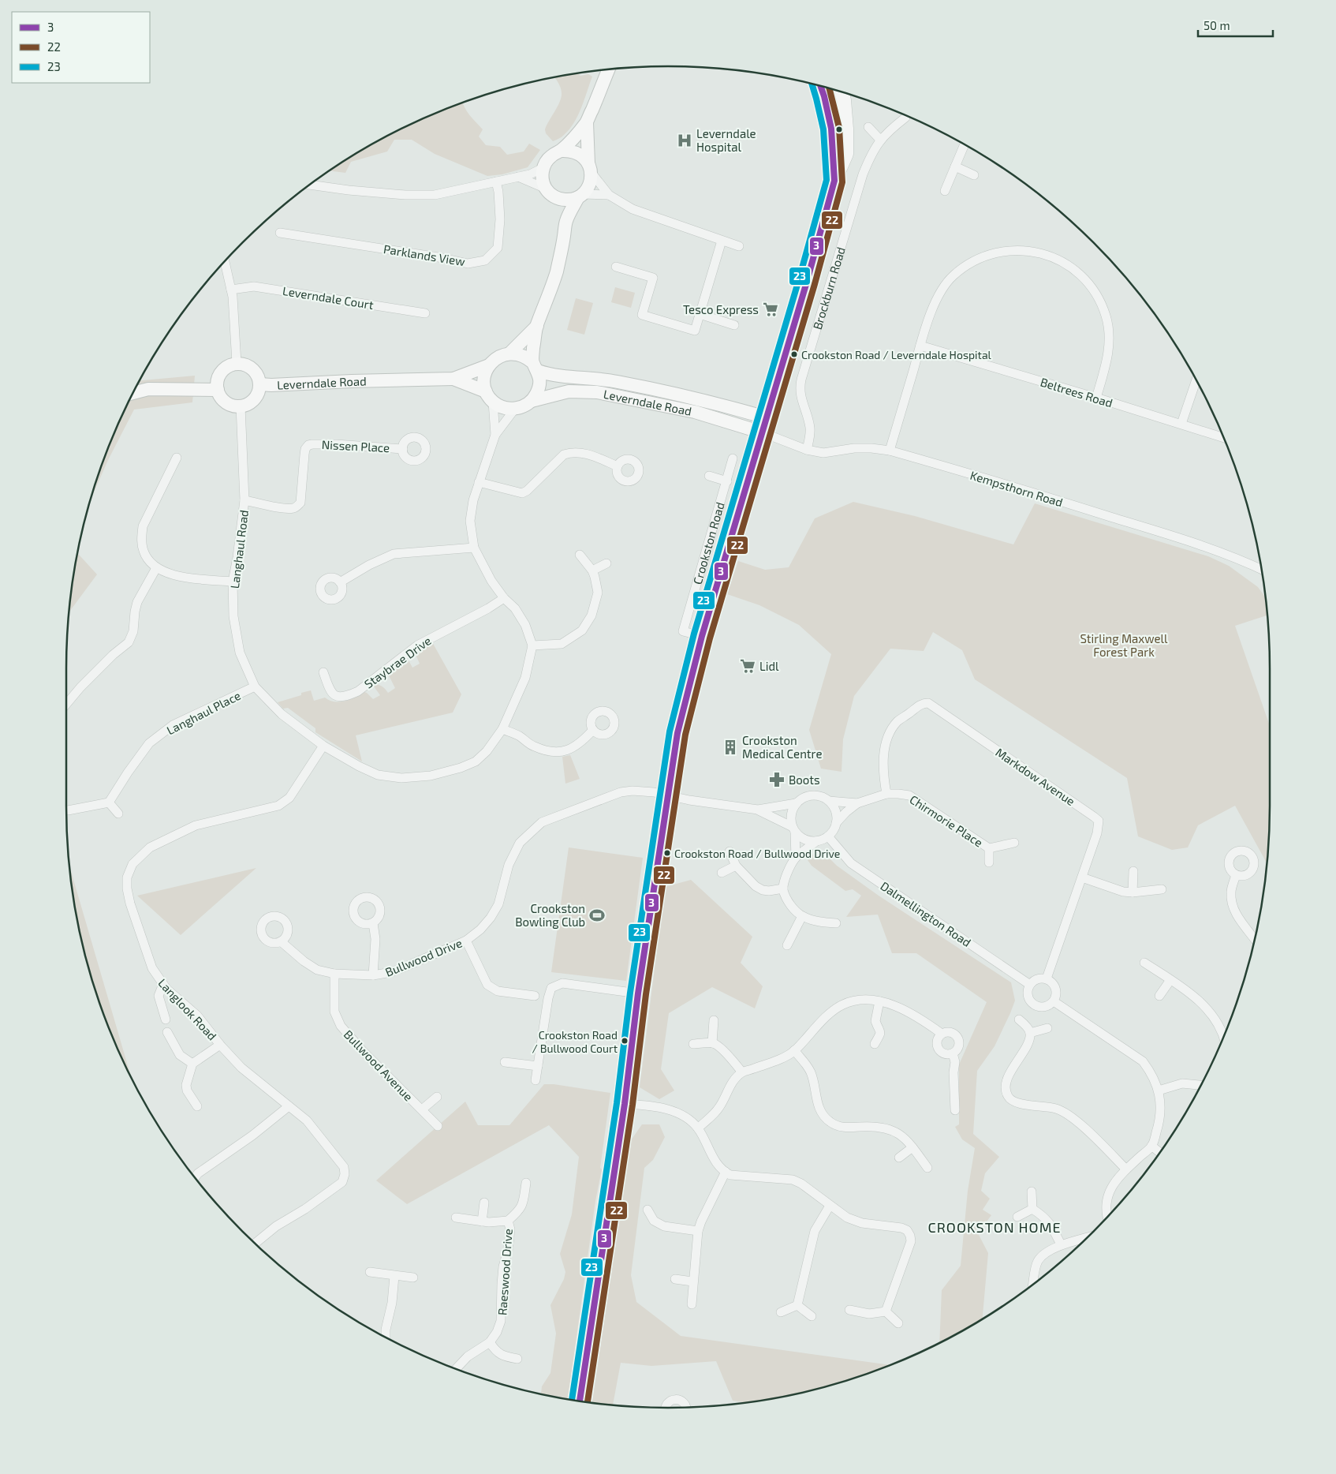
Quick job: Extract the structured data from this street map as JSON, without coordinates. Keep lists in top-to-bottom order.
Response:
{
  "streets": {
    "main road": ["Crookston Road"],
    "street": [
      "Parklands View",
      "Brockburn Road",
      "Leverndale Court",
      "Leverndale Road",
      "Beltrees Road",
      "Nissen Place",
      "Kempsthorn Road",
      "Langhaul Road",
      "Staybrae Drive",
      "Langhaul Place",
      "Markdow Avenue",
      "Chirmorie Place",
      "Dalmellington Road",
      "Bullwood Drive",
      "Langlook Road",
      "Bullwood Avenue",
      "Raeswood Drive"
    ]
  },
  "crossings": [
    ["Brockburn Road", "Kempsthorn Road"],
    ["Leverndale Road", "Kempsthorn Road"],
    ["Leverndale Road", "Crookston Road"],
    ["Leverndale Road", "Langhaul Road"],
    ["Nissen Place", "Langhaul Road"],
    ["Kempsthorn Road", "Crookston Road"],
    ["Crookston Road", "Bullwood Drive"],
    ["Langhaul Road", "Langhaul Place"],
    ["Langhaul Road", "Langlook Road"],
    ["Markdow Avenue", "Chirmorie Place"],
    ["Markdow Avenue", "Dalmellington Road"],
    ["Chirmorie Place", "Dalmellington Road"],
    ["Bullwood Drive", "Bullwood Avenue"]
  ],
  "districts": ["CROOKSTON HOME"],
  "parks": ["Stirling Maxwell Forest Park"],
  "places": {
    "hospital": ["Leverndale Hospital"],
    "supermarket": ["Tesco Express", "Lidl"],
    "other": ["Crookston Road / Leverndale Hospital", "Crookston Road / Bullwood Drive", "Crookston Road / Bullwood Court"],
    "building": ["Crookston Medical Centre"],
    "pharmacy": ["Boots"],
    "sports": ["Crookston Bowling Club"]
  },
  "lines": ["transit line 23", "transit line 3", "transit line 22"],
  "legend": ["3", "22", "23"],
  "scale_bar": "50 m"
}
